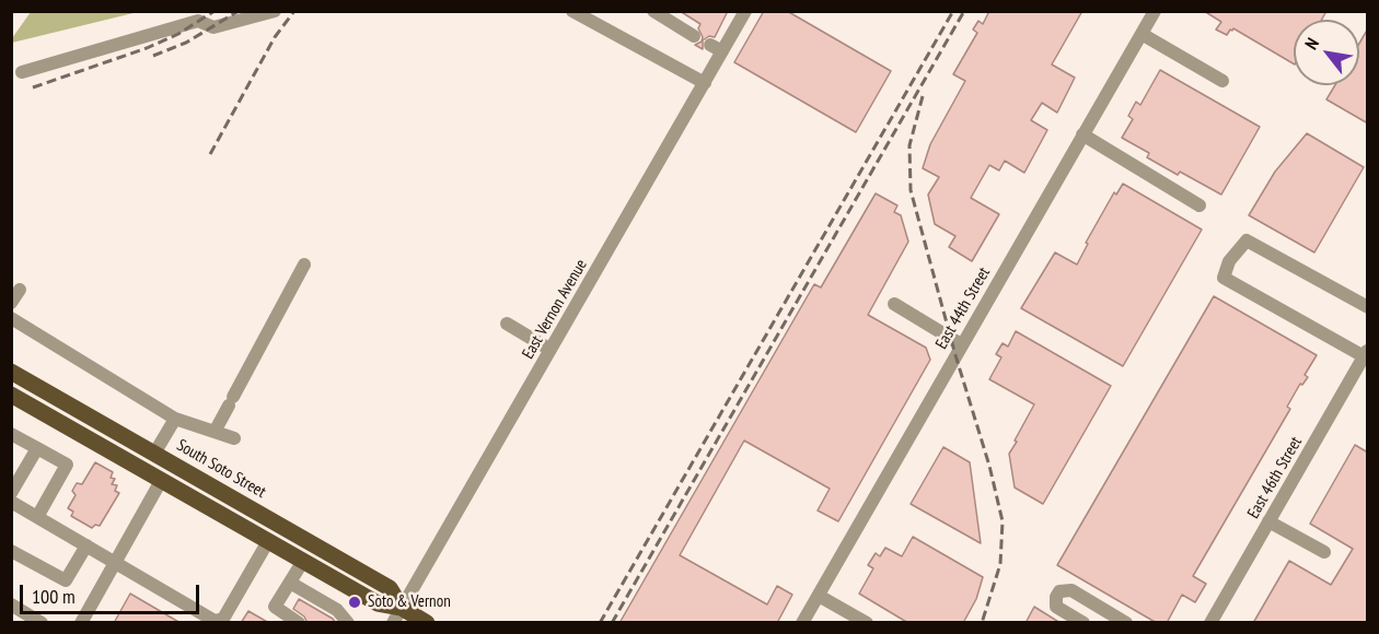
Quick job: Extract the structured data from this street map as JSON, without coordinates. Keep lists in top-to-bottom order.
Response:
{
  "streets": {
    "main road": ["South Soto Street"],
    "street": ["East 44th Street", "East Vernon Avenue", "East 46th Street"]
  },
  "crossings": [
    ["East Vernon Avenue", "South Soto Street"]
  ],
  "places": ["Soto & Vernon"],
  "scale_bar": "100 m",
  "north": "top left"
}
